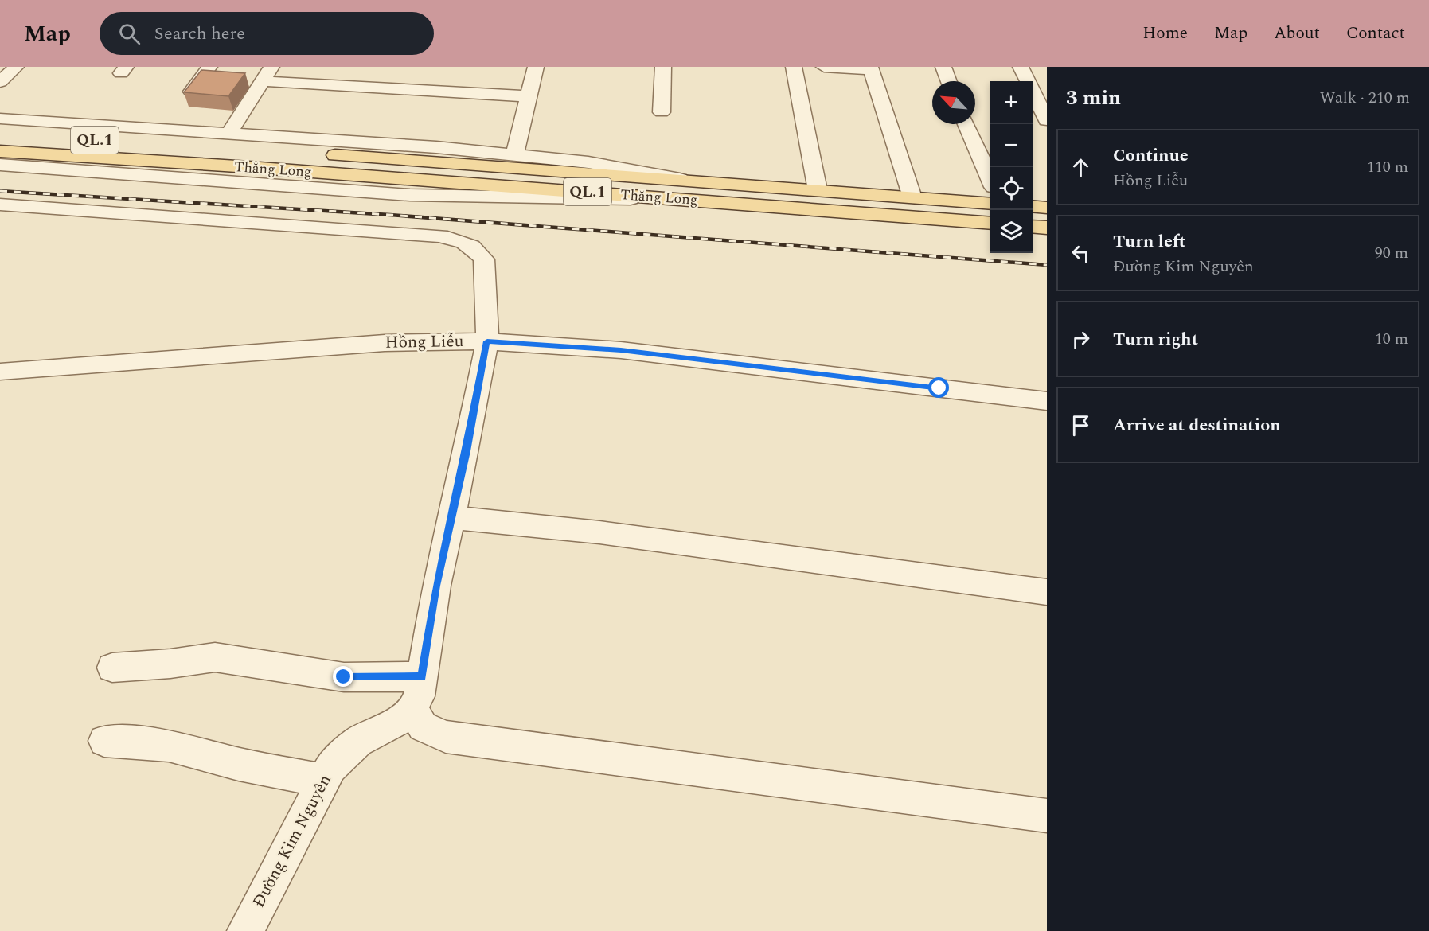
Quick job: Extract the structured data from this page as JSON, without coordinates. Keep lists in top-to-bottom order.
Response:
{
  "streets": {
    "main road": ["QL.1", "Thăng Long"],
    "street": ["Hồng Liễu", "Đường Kim Nguyên"]
  },
  "crossings": [
    ["QL.1", "Thăng Long"]
  ],
  "north": "top left",
  "page": {
    "header": "Map",
    "search": "Search here",
    "nav": [
      "Home",
      "Map",
      "About",
      "Contact"
    ],
    "heading": ["3 min", "Walk · 210 m"],
    "map_buttons": ["+", "−"],
    "list": [
      ["Continue", "Hồng Liễu", "110 m"],
      ["Turn left", "Đường Kim Nguyên", "90 m"],
      ["Turn right", "10 m"],
      "Arrive at destination"
    ]
  }
}
